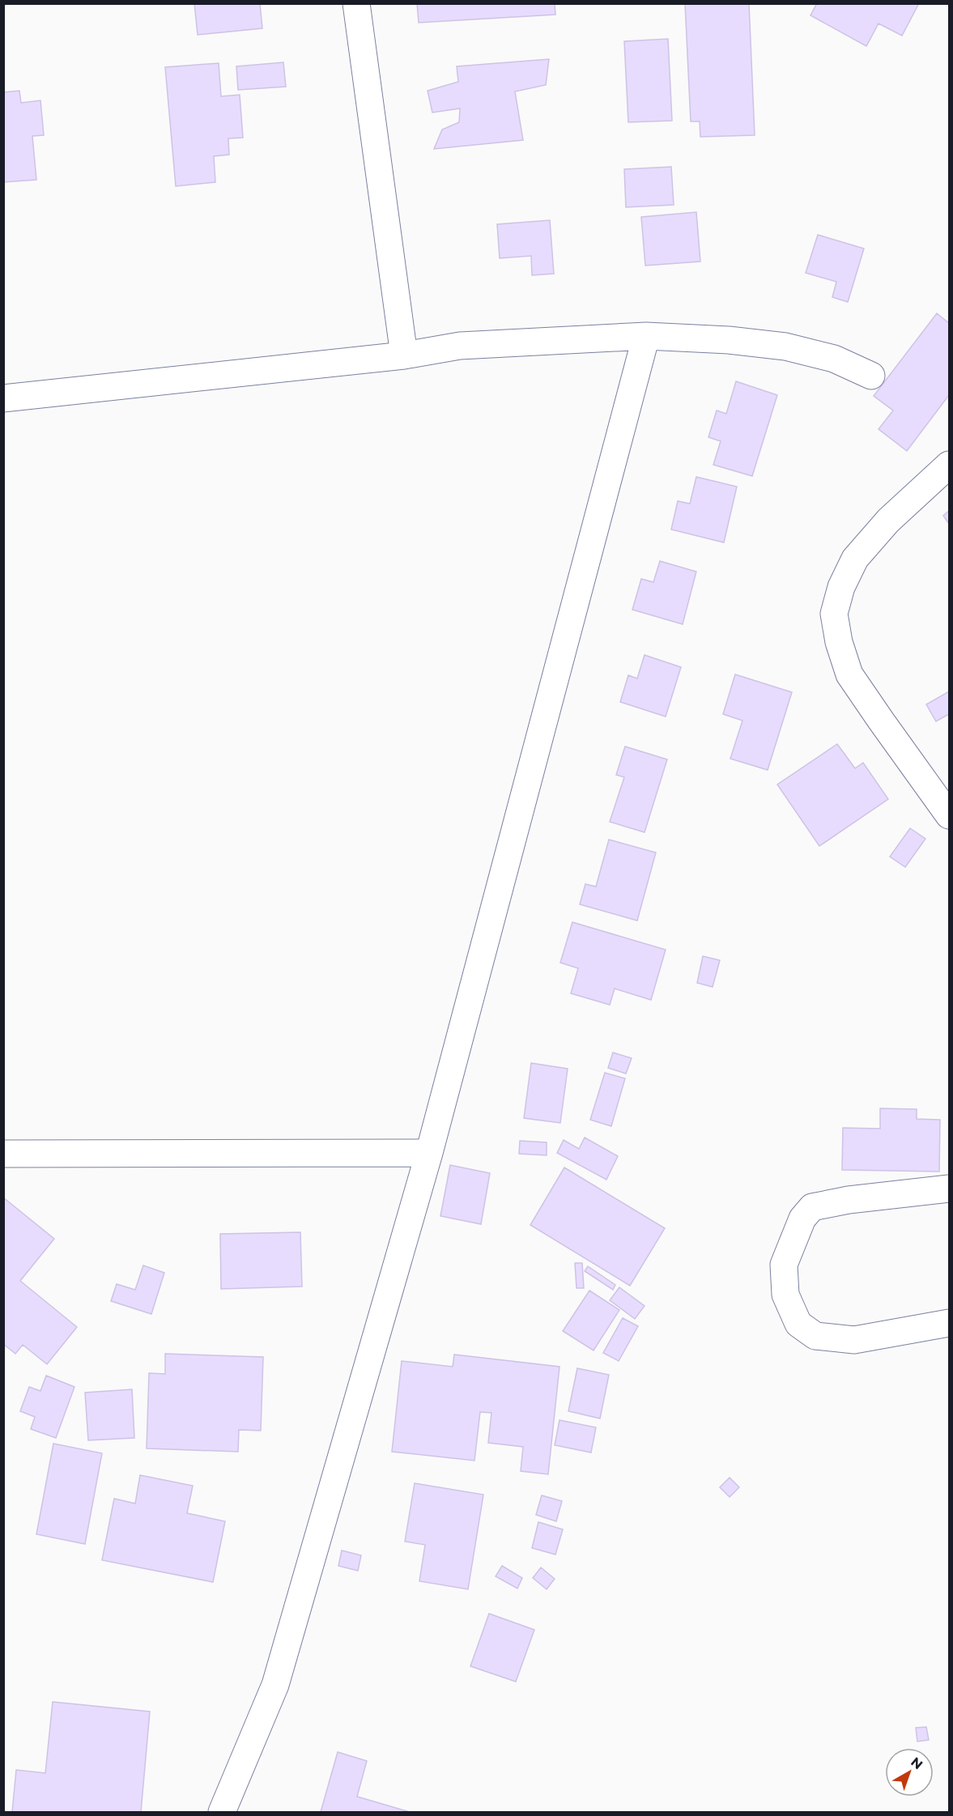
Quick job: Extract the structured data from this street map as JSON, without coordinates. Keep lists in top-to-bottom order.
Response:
{
  "north": "top right"
}
